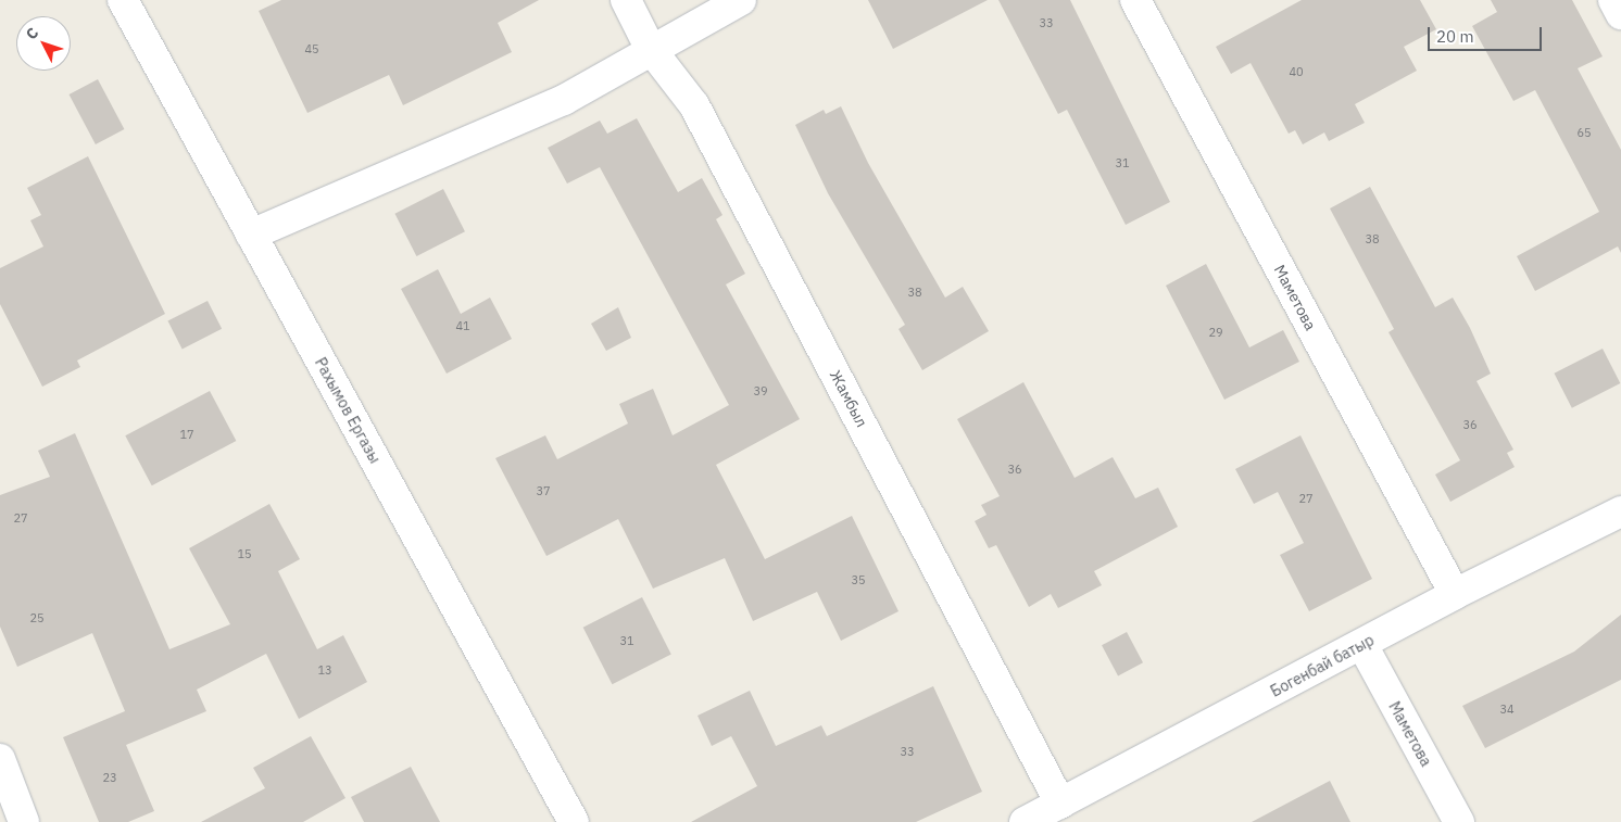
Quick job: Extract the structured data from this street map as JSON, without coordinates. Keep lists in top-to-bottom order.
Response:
{
  "streets": {
    "street": [
      "Маметова",
      "Жамбыл",
      "Рахымов Ергазы",
      "Богенбай батыр"
    ]
  },
  "crossings": [
    ["Маметова", "Богенбай батыр"],
    ["Жамбыл", "Богенбай батыр"]
  ],
  "house_numbers": [
    "33",
    "45",
    "40",
    "65",
    "31",
    "38",
    "38",
    "41",
    "29",
    "39",
    "36",
    "17",
    "36",
    "37",
    "27",
    "27",
    "15",
    "35",
    "25",
    "31",
    "13",
    "34",
    "33",
    "23"
  ],
  "scale_bar": "20 m",
  "north": "top left"
}
